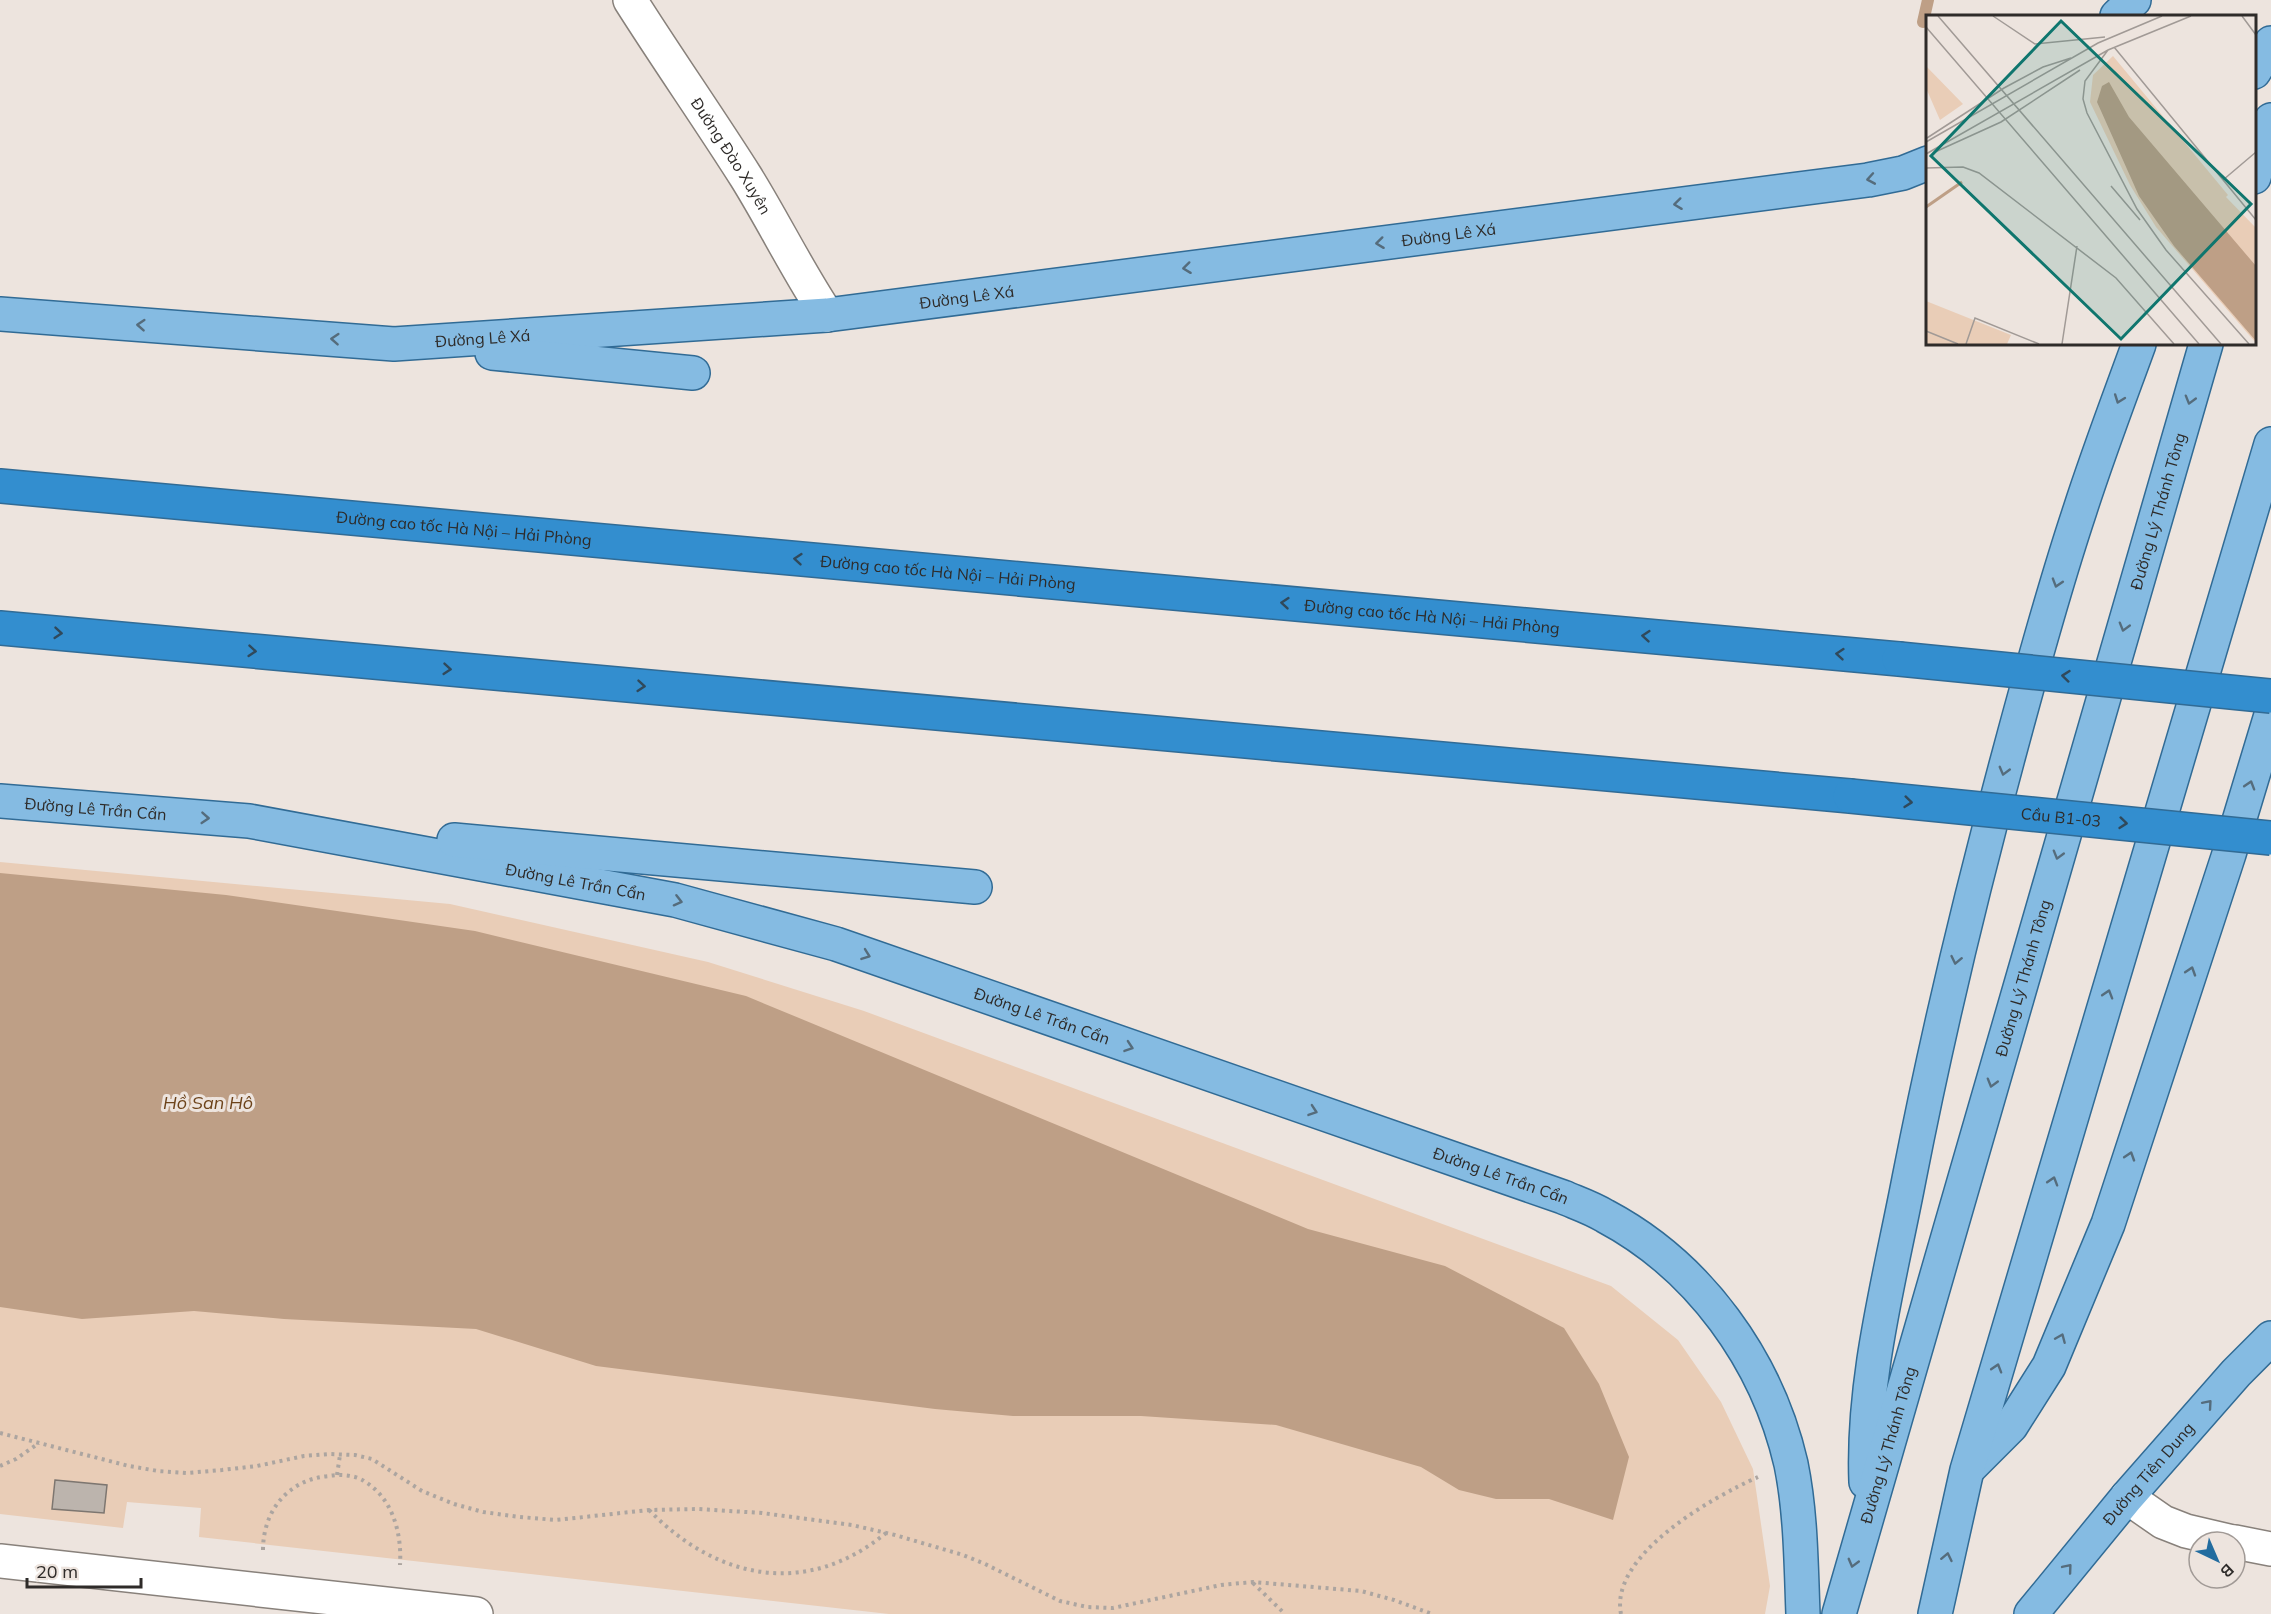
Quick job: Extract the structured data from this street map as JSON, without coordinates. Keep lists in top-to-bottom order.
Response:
{
  "streets": {
    "highway": ["Đường cao tốc Hà Nội – Hải Phòng", "Cầu B1-03"],
    "main road": [
      "Đường Lê Xá",
      "Đường Lý Thánh Tông",
      "Đường Lê Trần Cẩn",
      "Đường Tiên Dung"
    ],
    "street": ["Đường Đào Xuyên"]
  },
  "crossings": [
    ["Đường Đào Xuyên", "Đường Lê Xá"]
  ],
  "one_way": ["Đường Lê Xá", "Đường cao tốc Hà Nội – Hải Phòng", "Cầu B1-03"],
  "water": ["Hồ San Hô"],
  "scale_bar": "20 m",
  "north": "bottom right"
}
